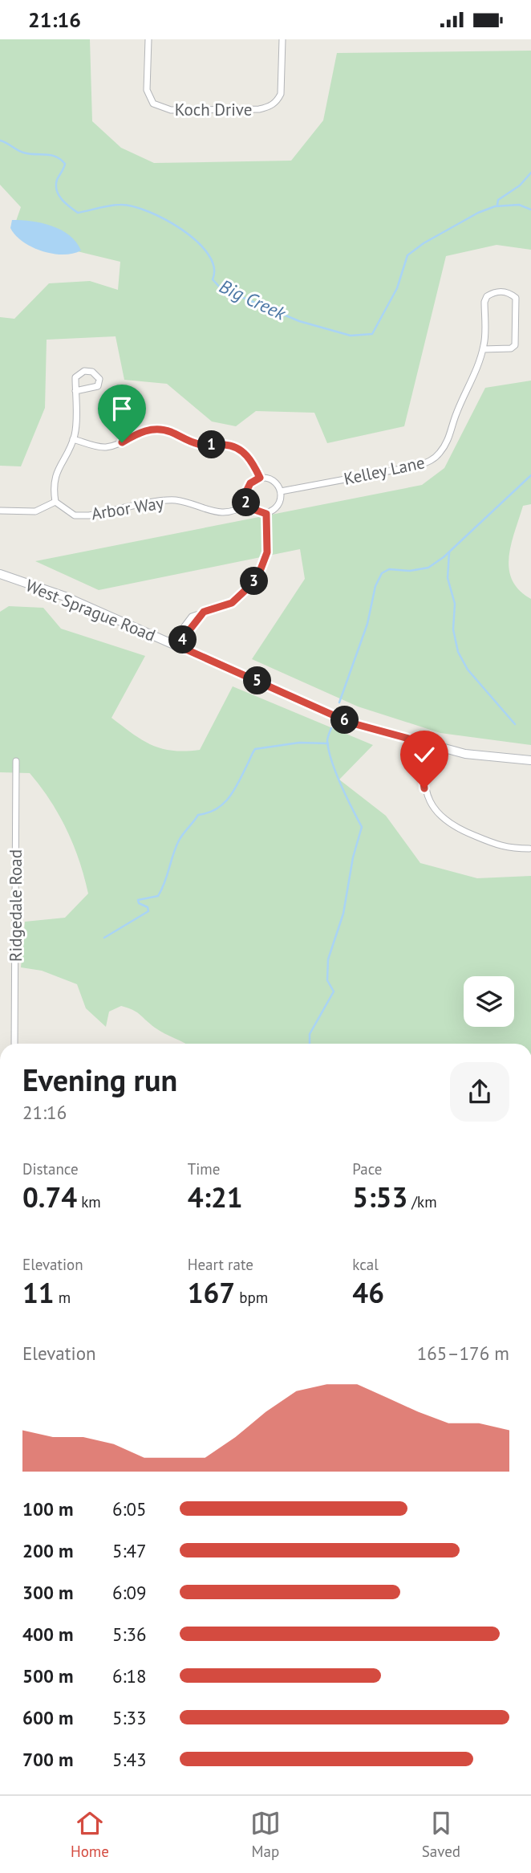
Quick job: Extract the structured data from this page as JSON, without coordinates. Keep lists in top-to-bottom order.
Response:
{
  "streets": {
    "street": [
      "Koch Drive",
      "Kelley Lane",
      "Arbor Way",
      "West Sprague Road",
      "Ridgedale Road"
    ]
  },
  "crossings": [
    ["Kelley Lane", "Arbor Way"]
  ],
  "water": ["Big Creek"],
  "page": {
    "status": "21:16",
    "pins": [
      "1",
      "2",
      "3",
      "4",
      "5",
      "6"
    ],
    "heading": ["Evening run", "21:16"],
    "stats": [
      ["Distance", "0.74 km"],
      ["Time", "4:21"],
      ["Pace", "5:53 /km"],
      ["Elevation", "11 m"],
      ["Heart rate", "167 bpm"],
      ["kcal", "46"]
    ],
    "chart": ["Elevation", "165–176 m"],
    "list": [
      {
        "name": "100 m",
        "note": "6:05"
      },
      {
        "name": "200 m",
        "note": "5:47"
      },
      {
        "name": "300 m",
        "note": "6:09"
      },
      {
        "name": "400 m",
        "note": "5:36"
      },
      {
        "name": "500 m",
        "note": "6:18"
      },
      {
        "name": "600 m",
        "note": "5:33"
      },
      {
        "name": "700 m",
        "note": "5:43"
      }
    ],
    "tabs": ["Home", "Map", "Saved"]
  }
}
